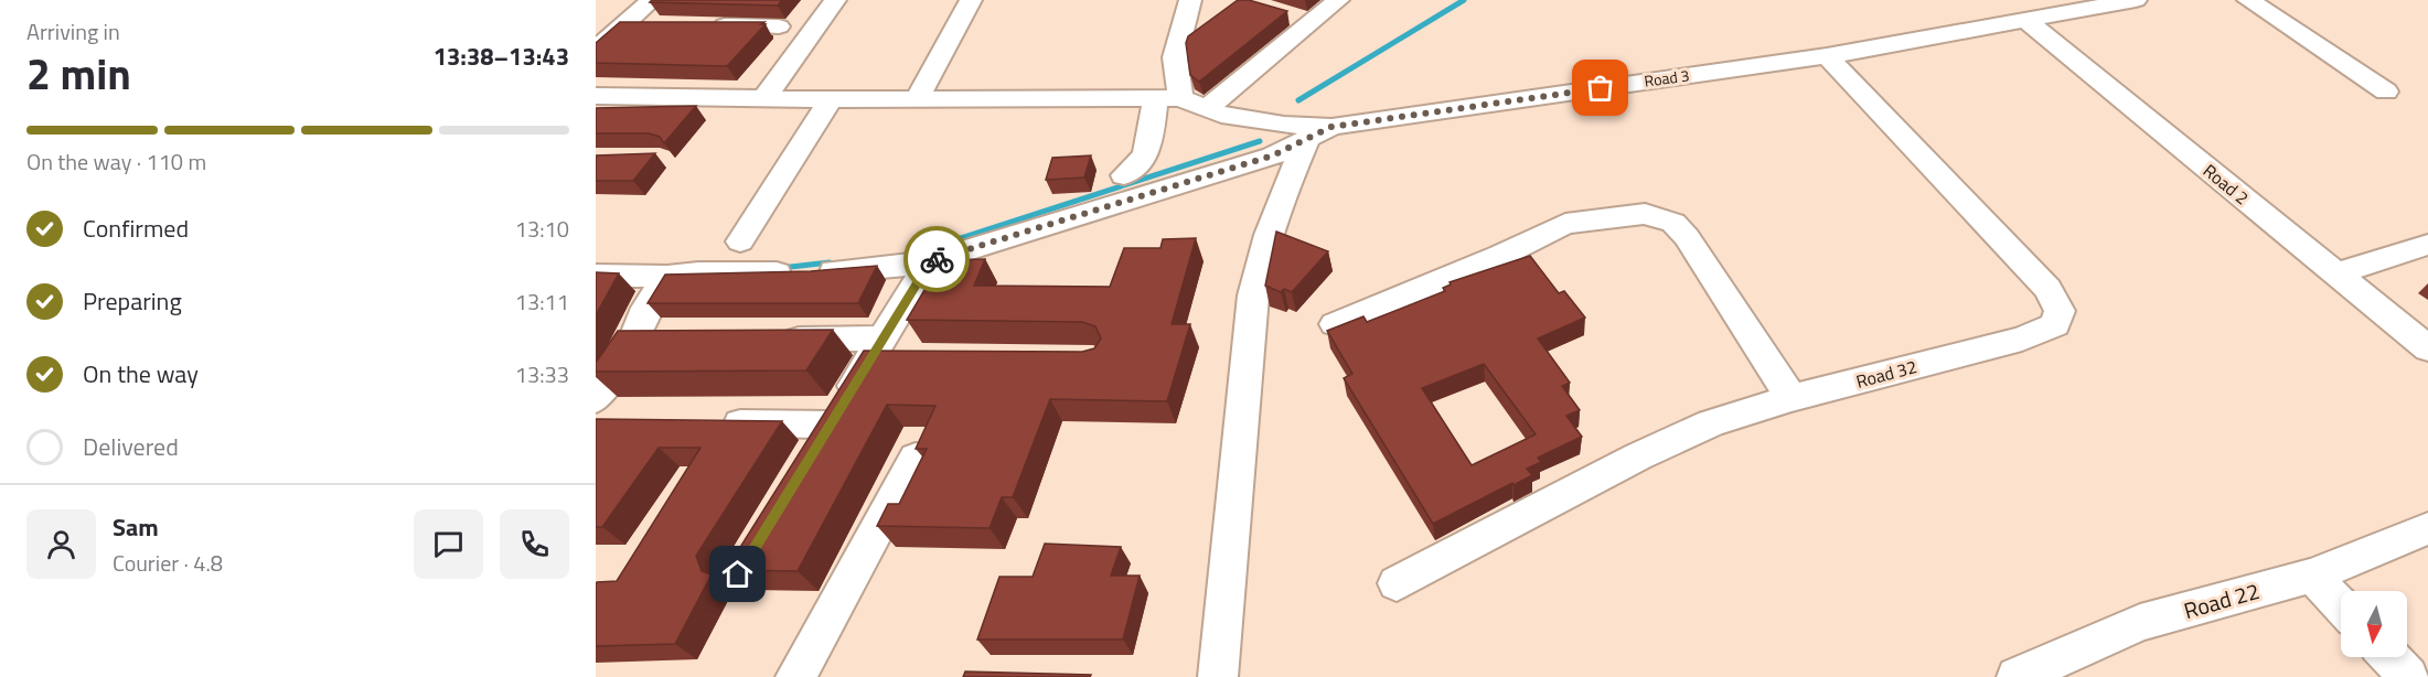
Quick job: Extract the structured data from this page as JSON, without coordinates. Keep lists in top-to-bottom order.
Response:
{
  "streets": {
    "street": [
      "Road 3",
      "Road 2",
      "Road 32",
      "Road 22"
    ]
  },
  "crossings": [
    ["Road 3", "Road 2"],
    ["Road 3", "Road 32"]
  ],
  "north": "bottom",
  "page": {
    "heading": ["2 min", "Arriving in", "13:38–13:43"],
    "panel": ["Sam", "Courier · 4.8"],
    "bar": "On the way · 110 m",
    "list": [
      ["Confirmed", "13:10"],
      ["Preparing", "13:11"],
      ["On the way", "13:33"],
      "Delivered"
    ]
  }
}
